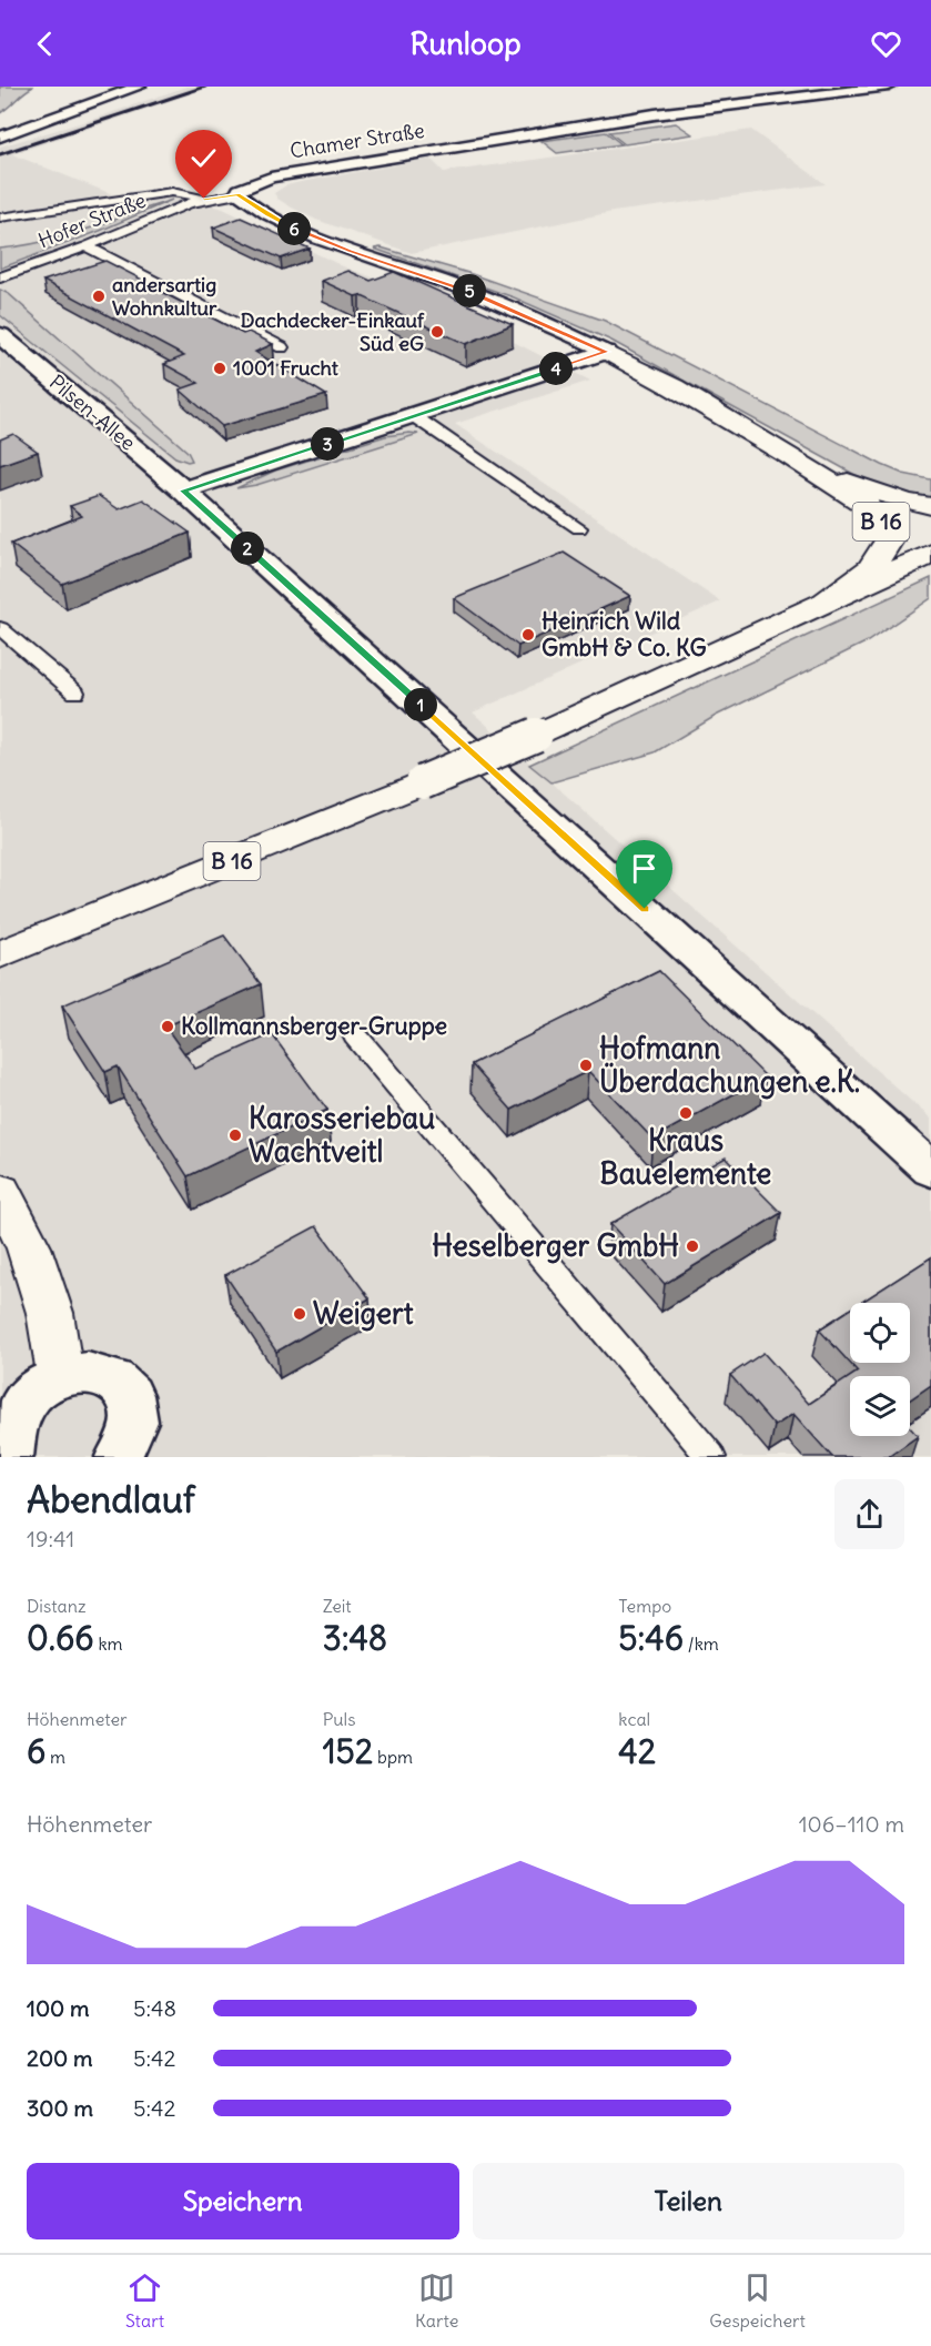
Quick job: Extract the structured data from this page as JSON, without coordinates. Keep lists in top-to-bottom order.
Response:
{
  "streets": {
    "highway": ["B 16"],
    "main road": ["Pilsen-Allee"],
    "street": ["Chamer Straße", "Hofer Straße"]
  },
  "crossings": [
    ["Chamer Straße", "Hofer Straße"]
  ],
  "places": [
    "andersartig Wohnkultur",
    "Dachdecker-Einkauf Süd eG",
    "1001 Frucht",
    "Heinrich Wild GmbH & Co. KG",
    "Kollmannsberger-Gruppe",
    "Hofmann Überdachungen e.K.",
    "Kraus Bauelemente",
    "Karosseriebau Wachtveitl",
    "Heselberger GmbH",
    "Weigert"
  ],
  "page": {
    "header": "Runloop",
    "pins": [
      "6",
      "5",
      "4",
      "3",
      "2",
      "1"
    ],
    "heading": ["Abendlauf", "19:41"],
    "stats": [
      ["Distanz", "0.66 km"],
      ["Zeit", "3:48"],
      ["Tempo", "5:46 /km"],
      ["Höhenmeter", "6 m"],
      ["Puls", "152 bpm"],
      ["kcal", "42"]
    ],
    "chart": ["Höhenmeter", "106–110 m"],
    "list": [
      {
        "name": "100 m",
        "note": "5:48"
      },
      {
        "name": "200 m",
        "note": "5:42"
      },
      {
        "name": "300 m",
        "note": "5:42"
      }
    ],
    "buttons": ["Speichern", "Teilen"],
    "tabs": ["Start", "Karte", "Gespeichert"]
  }
}
